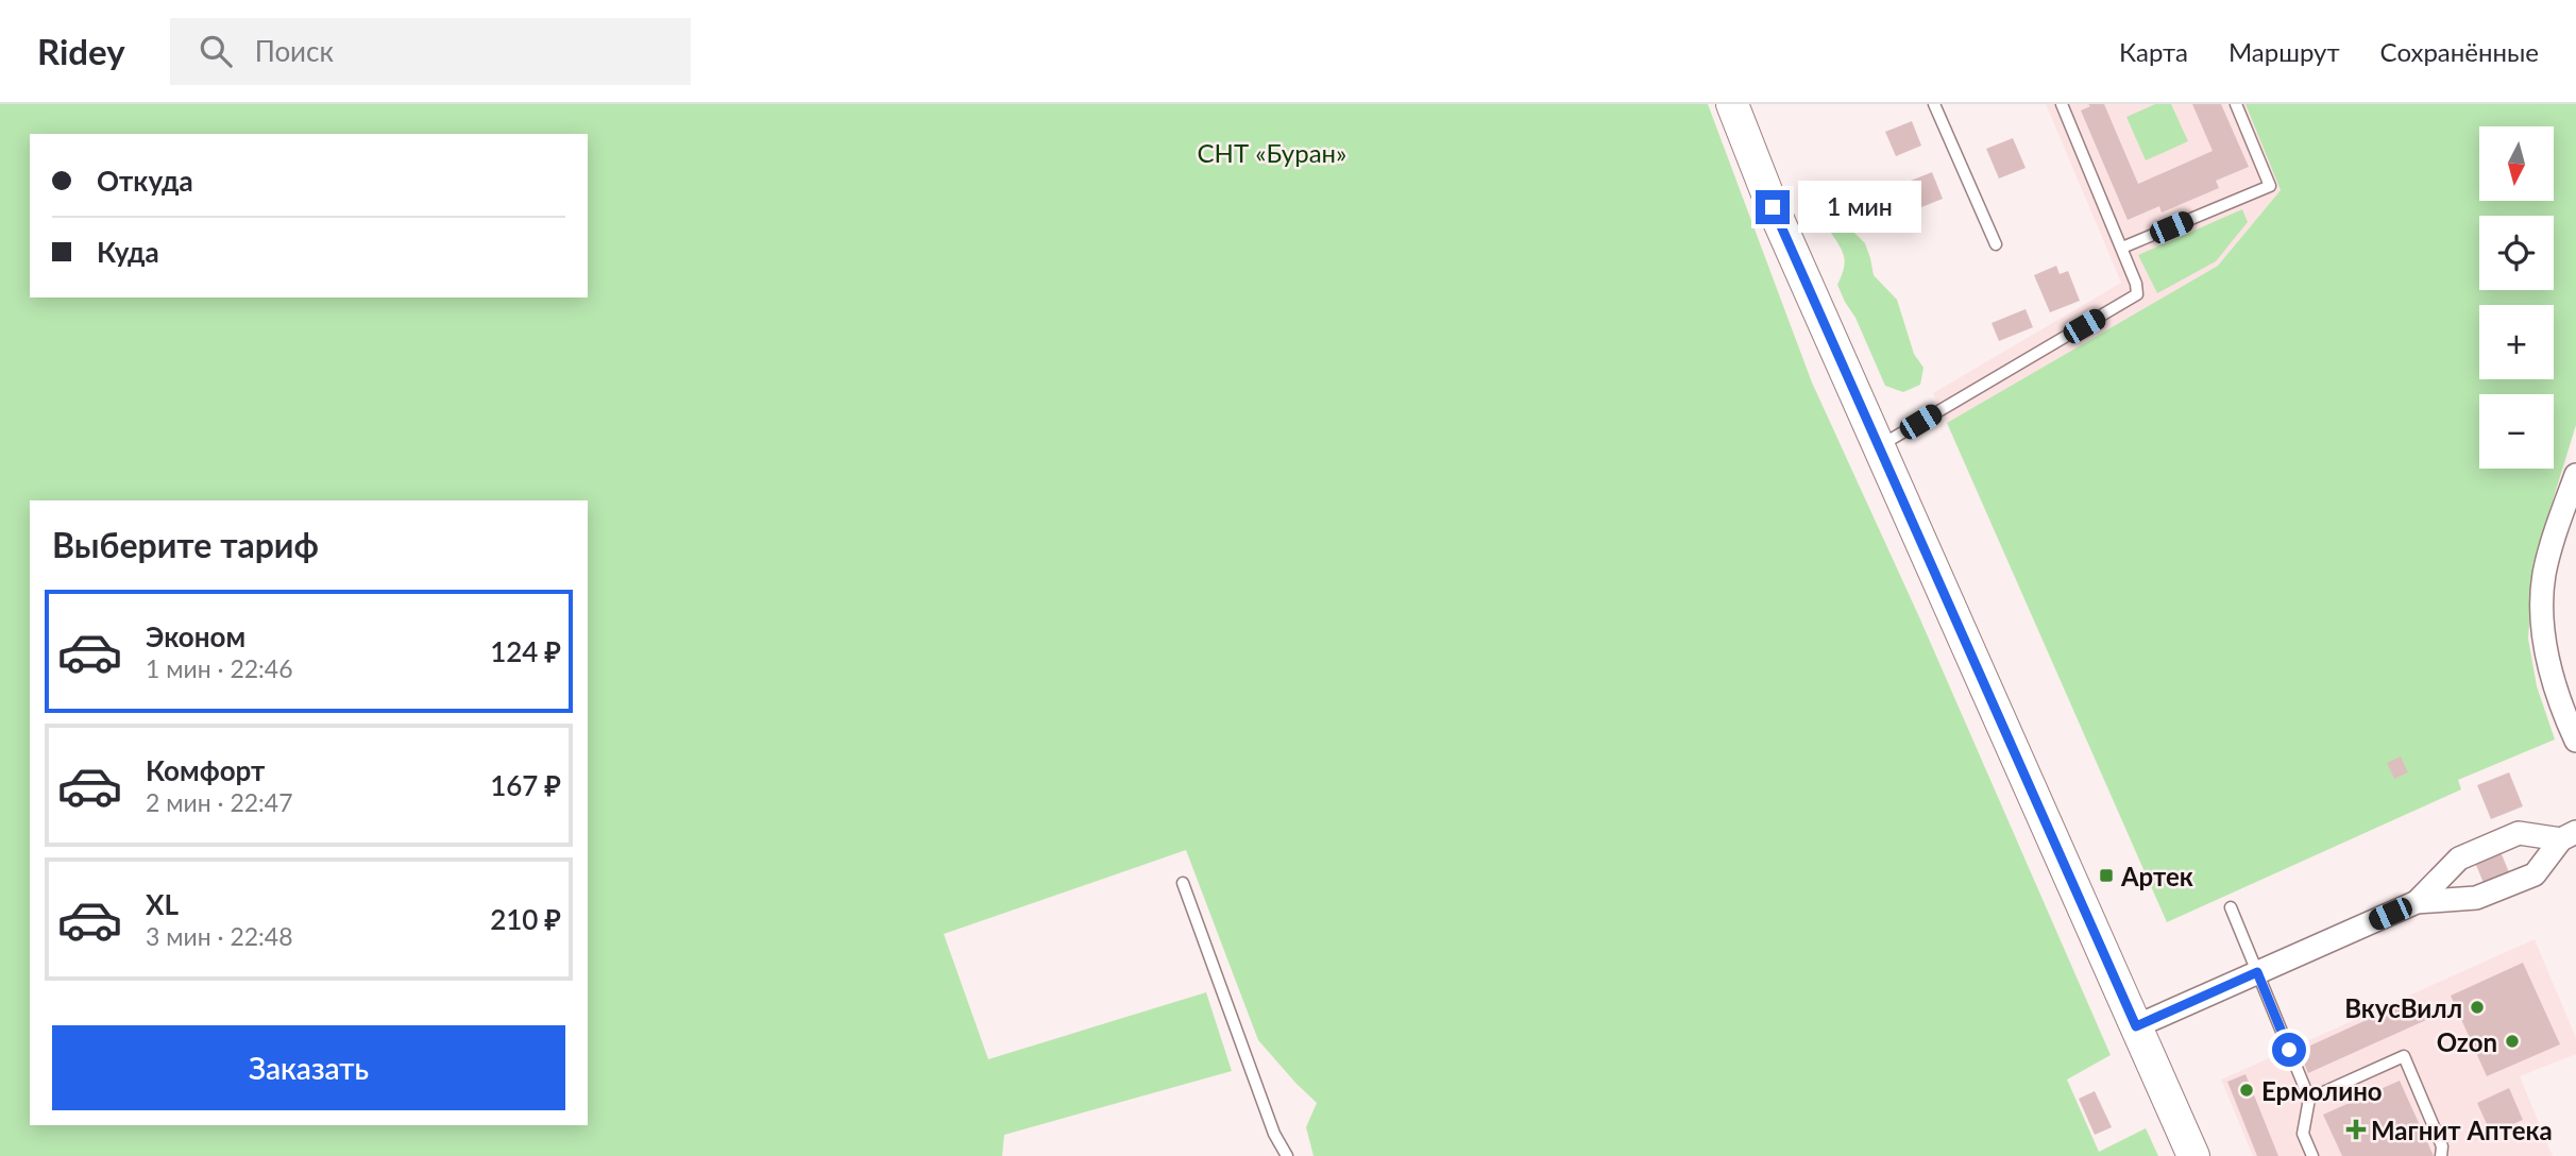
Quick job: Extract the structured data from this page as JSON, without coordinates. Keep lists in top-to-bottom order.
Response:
{
  "parks": ["СНТ «Буран»"],
  "places": {
    "transit": ["Артек"],
    "other": ["ВкусВилл", "Ozon", "Ермолино"],
    "health": ["Магнит Аптека"]
  },
  "north": "bottom",
  "page": {
    "header": "Ridey",
    "search": "Поиск",
    "nav": ["Карта", "Маршрут", "Сохранённые"],
    "map_buttons": ["+", "−"],
    "banner": ["Откуда", "Куда"],
    "bubble": "1 мин",
    "heading": "Выберите тариф",
    "list": [
      {
        "name": "Эконом",
        "note": "1 мин · 22:46",
        "value": "124 ₽"
      },
      {
        "name": "Комфорт",
        "note": "2 мин · 22:47",
        "value": "167 ₽"
      },
      {
        "name": "XL",
        "note": "3 мин · 22:48",
        "value": "210 ₽"
      }
    ],
    "buttons": "Заказать"
  }
}
